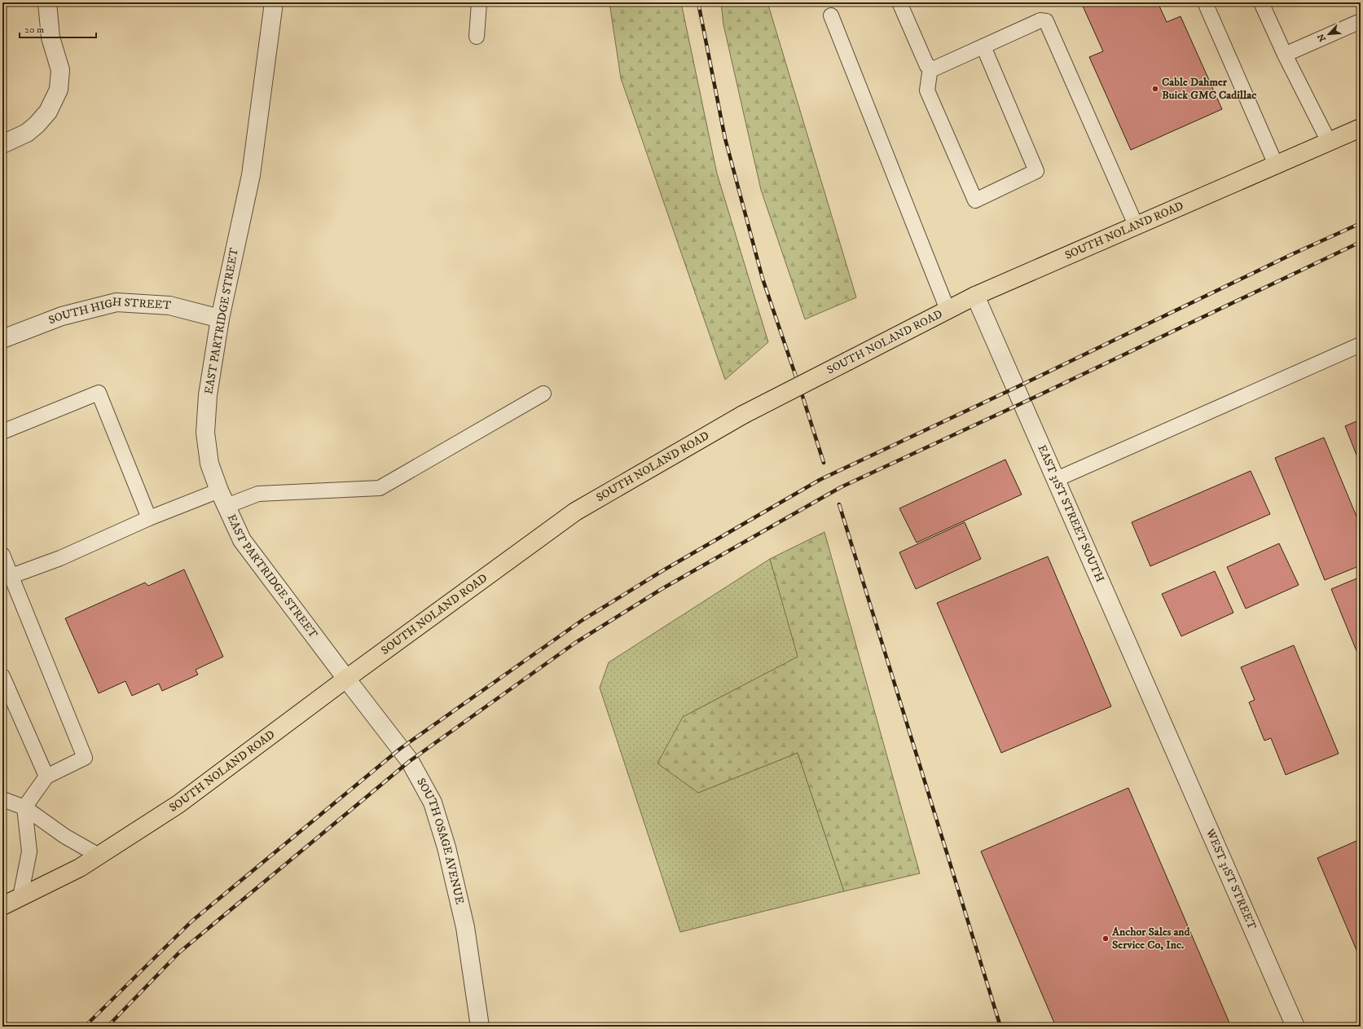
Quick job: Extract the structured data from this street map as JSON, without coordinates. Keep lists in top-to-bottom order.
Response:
{
  "streets": {
    "main road": ["SOUTH NOLAND ROAD"],
    "street": [
      "SOUTH HIGH STREET",
      "EAST PARTRIDGE STREET",
      "EAST 31ST STREET SOUTH",
      "SOUTH OSAGE AVENUE",
      "WEST 31ST STREET"
    ]
  },
  "crossings": [
    ["SOUTH NOLAND ROAD", "EAST PARTRIDGE STREET"],
    ["SOUTH NOLAND ROAD", "EAST 31ST STREET SOUTH"],
    ["SOUTH NOLAND ROAD", "SOUTH OSAGE AVENUE"],
    ["SOUTH HIGH STREET", "EAST PARTRIDGE STREET"],
    ["EAST PARTRIDGE STREET", "SOUTH OSAGE AVENUE"],
    ["EAST 31ST STREET SOUTH", "WEST 31ST STREET"]
  ],
  "places": ["Cable Dahmer Buick GMC Cadillac", "Anchor Sales and Service Co, Inc."],
  "scale_bar": "20 m",
  "north": "bottom left"
}
